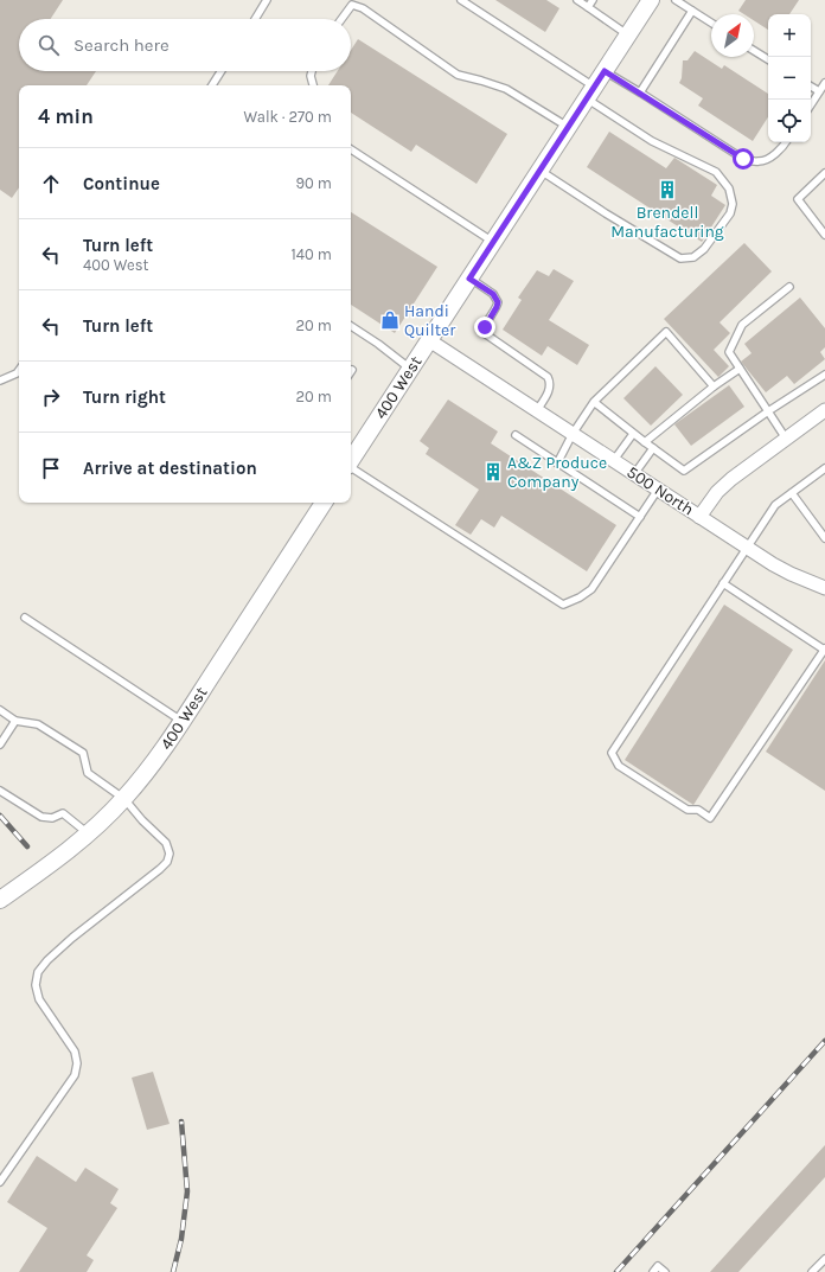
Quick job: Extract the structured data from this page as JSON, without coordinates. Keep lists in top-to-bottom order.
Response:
{
  "streets": {
    "street": ["400 West", "500 North"]
  },
  "crossings": [
    ["400 West", "500 North"]
  ],
  "places": {
    "building": ["Brendell Manufacturing", "A&Z Produce Company"],
    "shop": ["Handi Quilter"]
  },
  "north": "top right",
  "page": {
    "map_buttons": ["+", "−"],
    "search": "Search here",
    "heading": ["4 min", "Walk · 270 m"],
    "list": [
      ["Continue", "90 m"],
      ["Turn left", "400 West", "140 m"],
      ["Turn left", "20 m"],
      ["Turn right", "20 m"],
      "Arrive at destination"
    ]
  }
}
